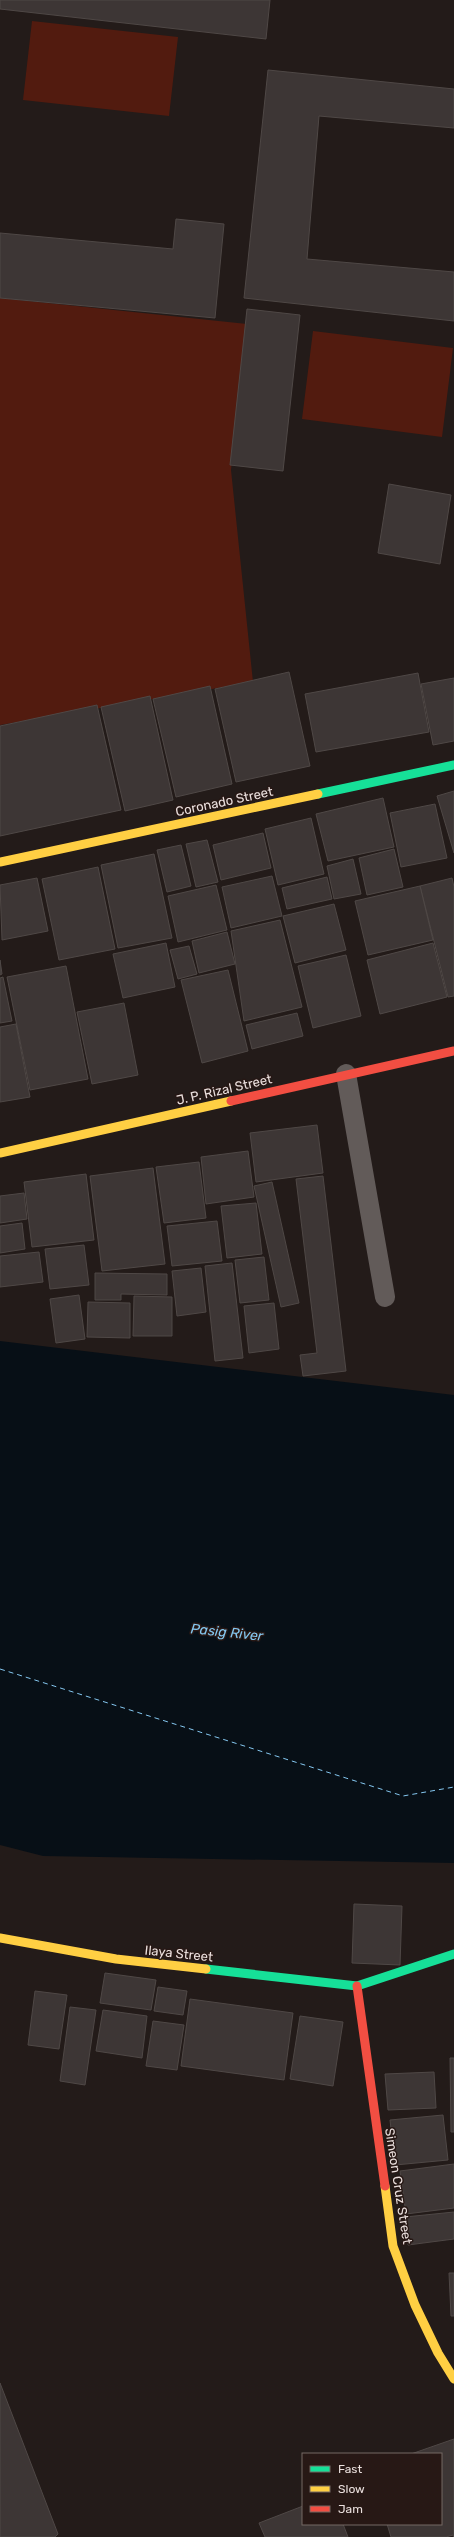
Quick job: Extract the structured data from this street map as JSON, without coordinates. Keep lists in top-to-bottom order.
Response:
{
  "streets": {
    "street": [
      "Coronado Street",
      "J. P. Rizal Street",
      "Ilaya Street",
      "Simeon Cruz Street"
    ]
  },
  "crossings": [
    ["Ilaya Street", "Simeon Cruz Street"]
  ],
  "water": ["Pasig River"],
  "legend": ["Fast", "Slow", "Jam"]
}
